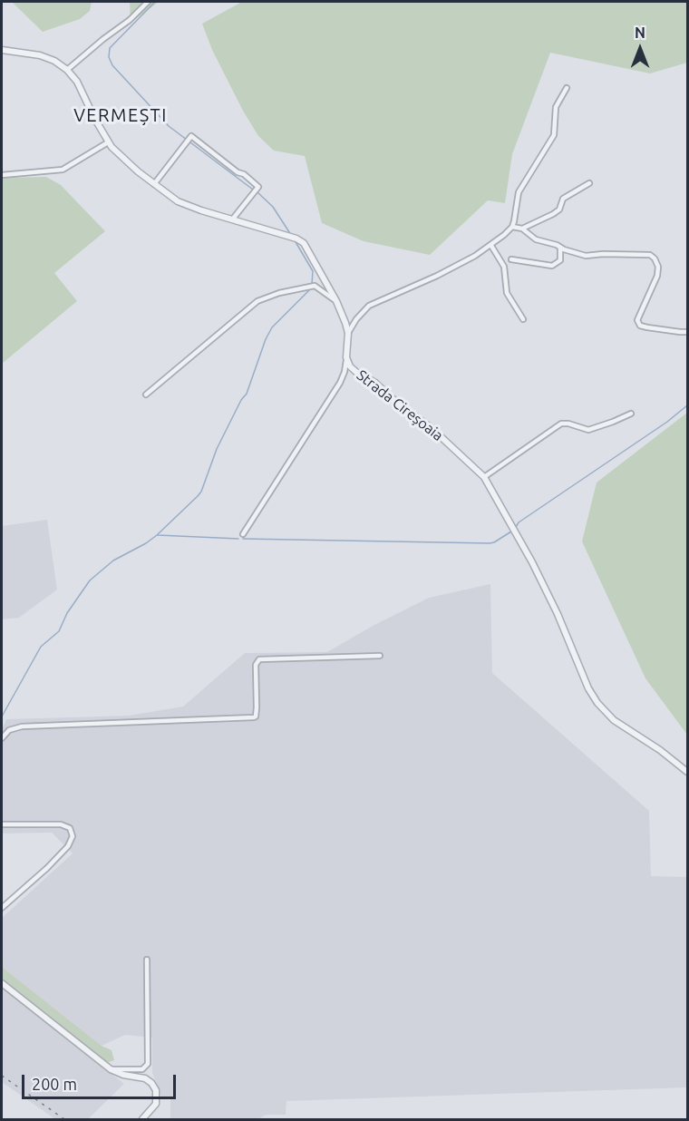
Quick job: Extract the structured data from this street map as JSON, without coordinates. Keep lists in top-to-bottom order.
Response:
{
  "streets": {
    "street": ["Strada Cireșoaia"]
  },
  "districts": ["VERMEȘTI"],
  "scale_bar": "200 m",
  "north": "top"
}
